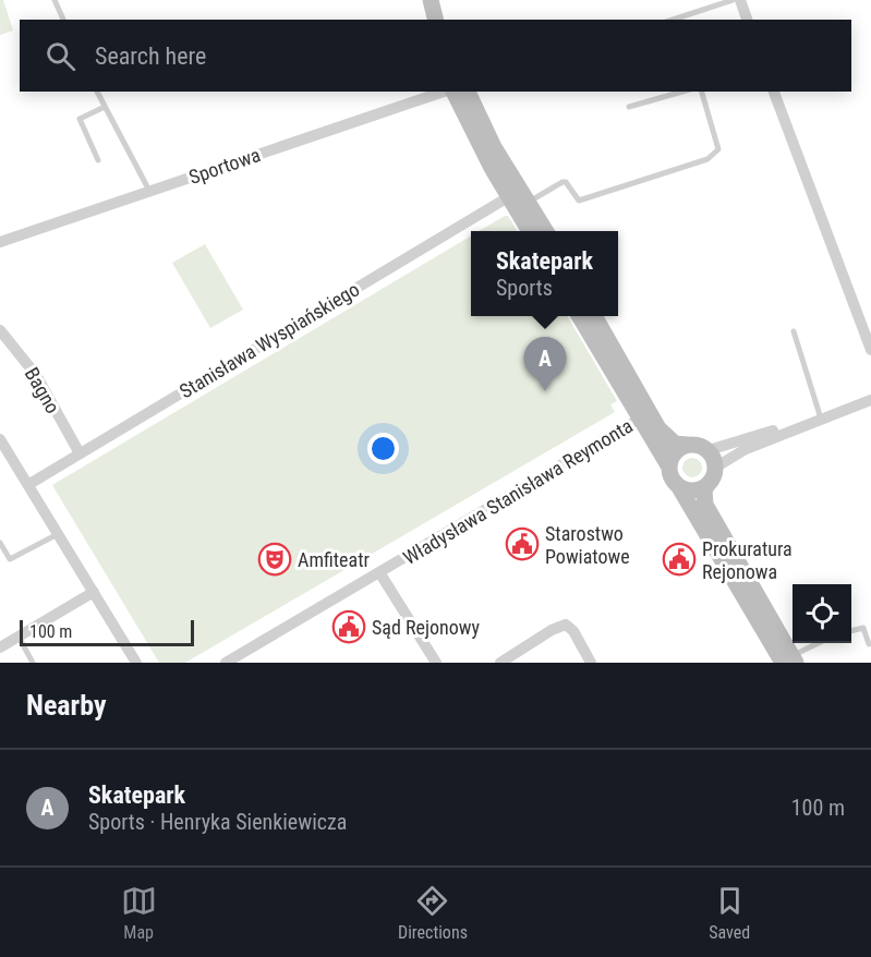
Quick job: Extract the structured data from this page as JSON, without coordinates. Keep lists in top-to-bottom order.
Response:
{
  "streets": {
    "street": [
      "Sportowa",
      "Stanisława Wyspiańskiego",
      "Bagno",
      "Władysława Stanisława Reymonta"
    ]
  },
  "crossings": [
    ["Stanisława Wyspiańskiego", "Bagno"]
  ],
  "places": {
    "public building": ["Starostwo Powiatowe", "Prokuratura Rejonowa", "Sąd Rejonowy"],
    "theatre": ["Amfiteatr"]
  },
  "scale_bar": "100 m",
  "page": {
    "search": "Search here",
    "popup": ["Skatepark", "Sports"],
    "pins": "A",
    "scale": "100 m",
    "heading": "Nearby",
    "list": [
      {
        "mark": "A",
        "name": "Skatepark",
        "note": "Sports · Henryka Sienkiewicza",
        "value": "100 m"
      }
    ],
    "nav": ["Map", "Directions", "Saved"]
  }
}
